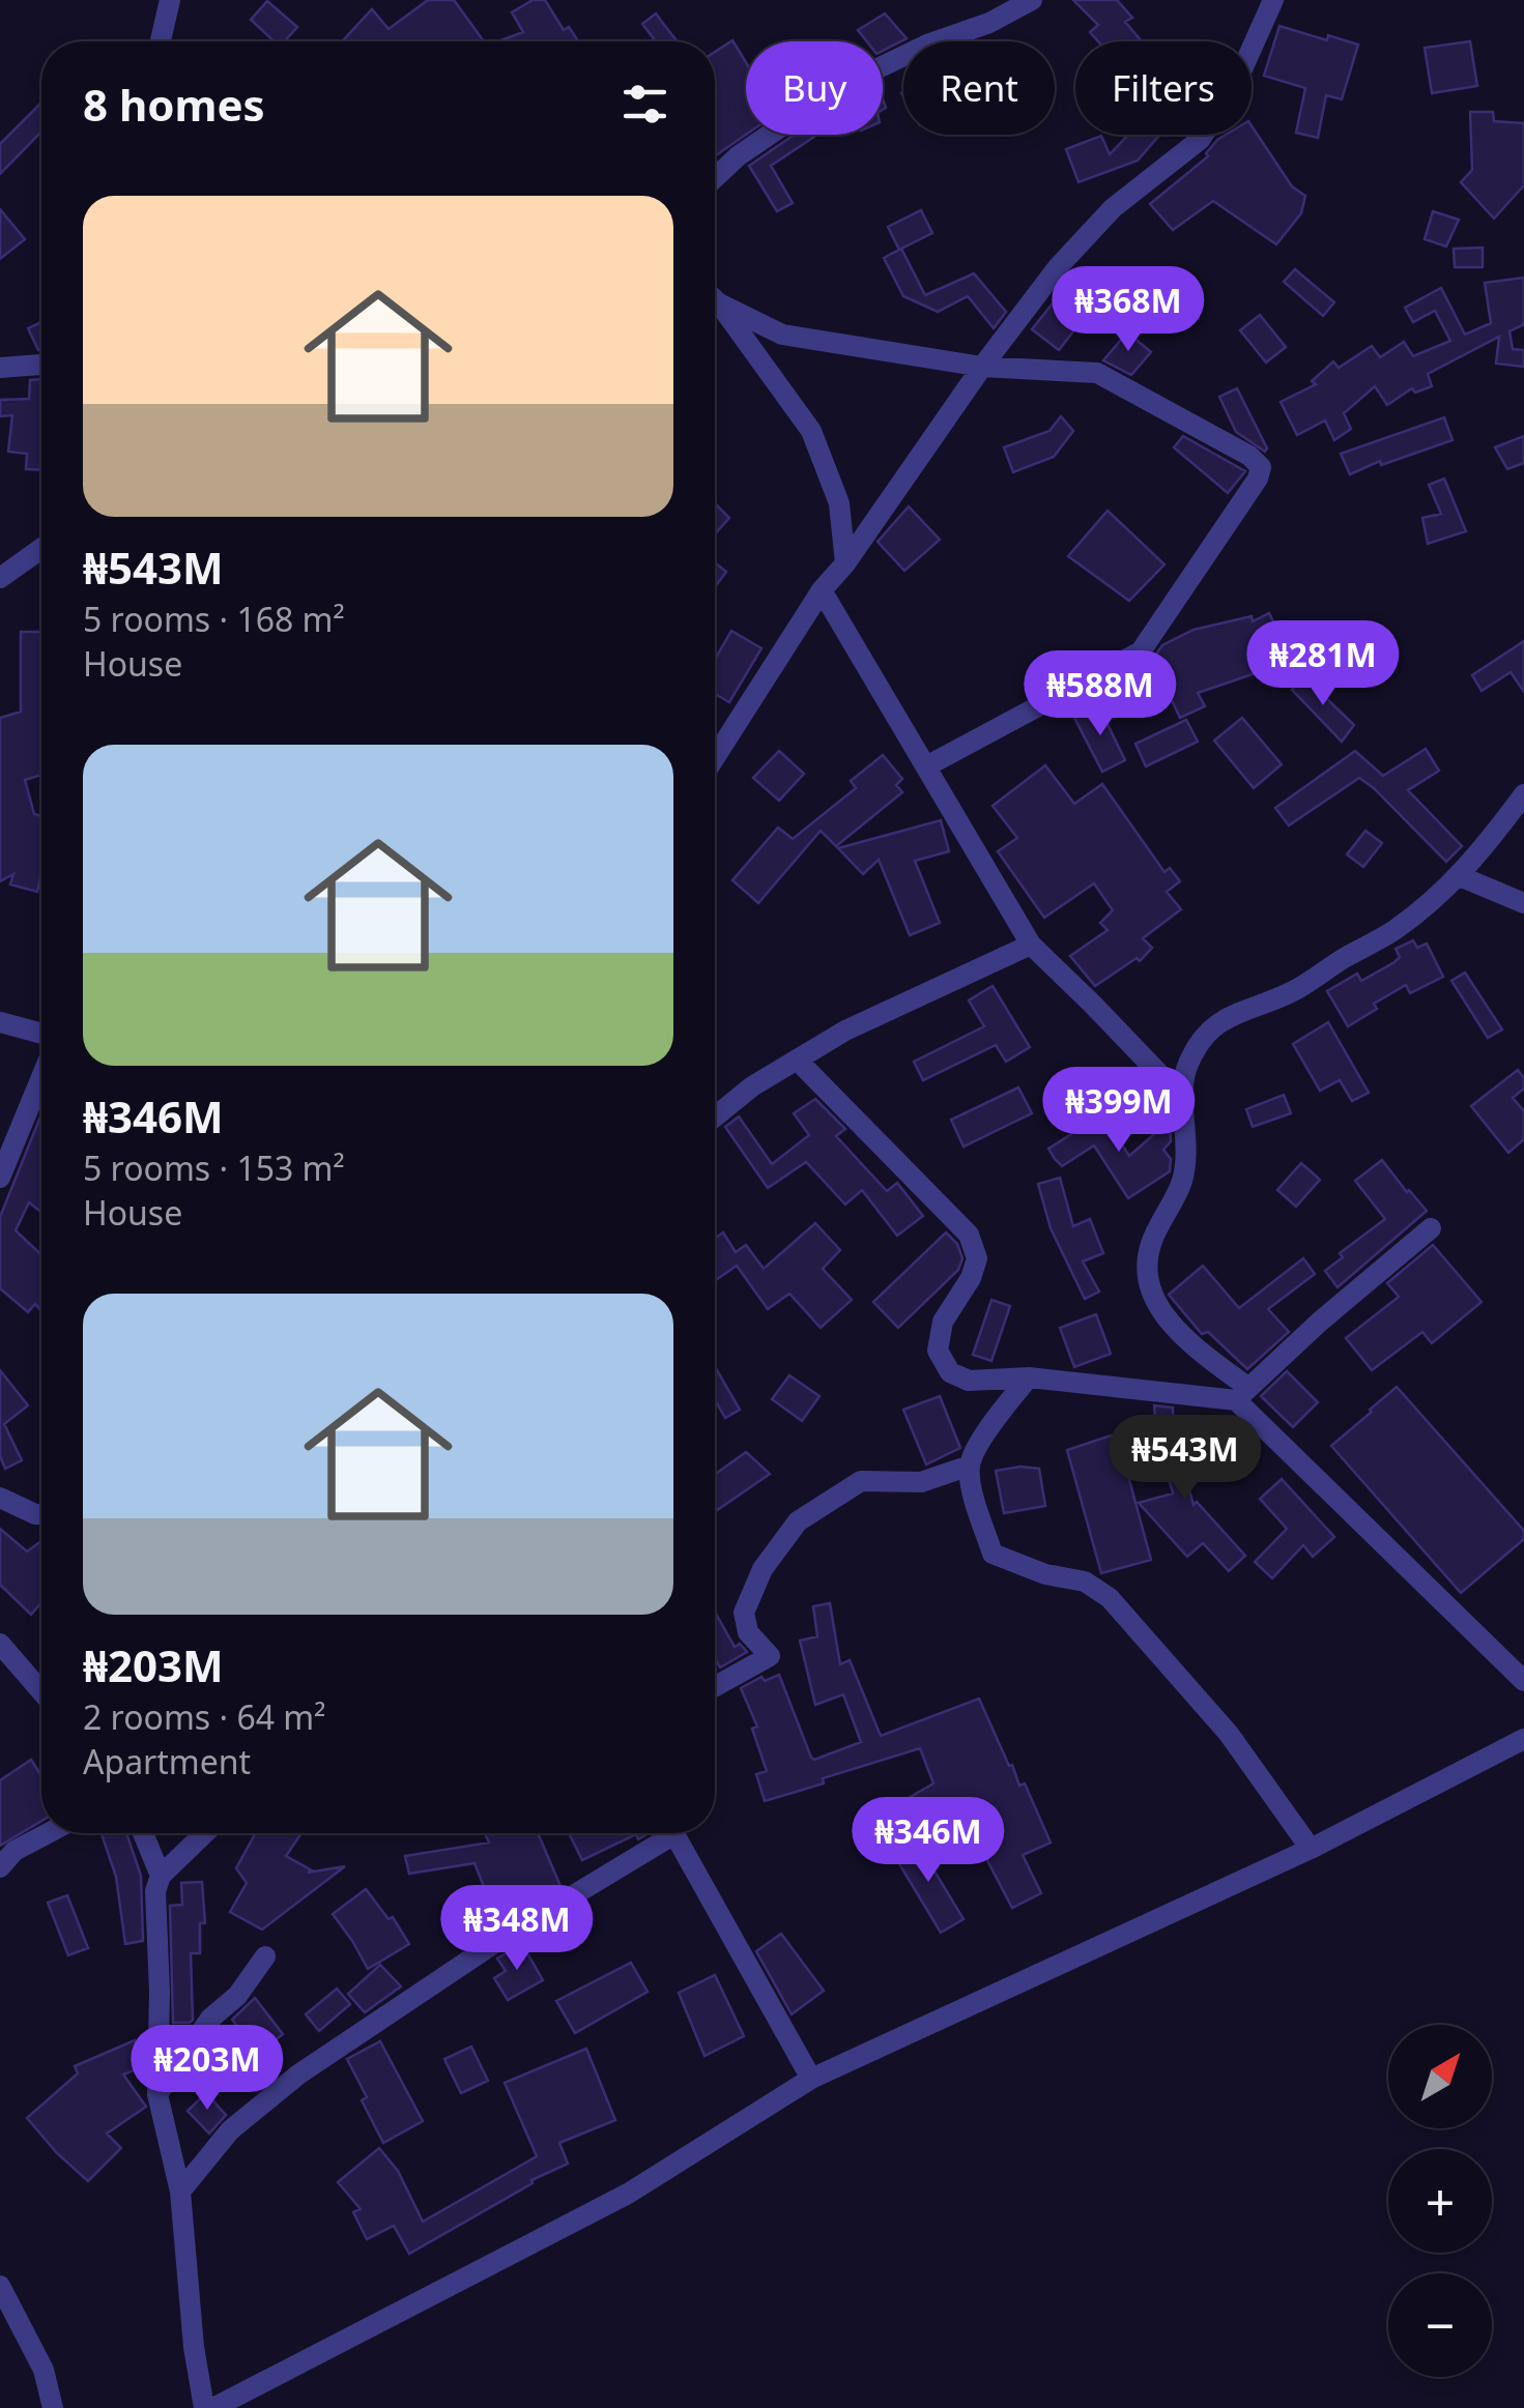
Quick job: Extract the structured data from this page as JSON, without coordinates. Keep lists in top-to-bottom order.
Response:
{
  "north": "top right",
  "page": {
    "chip": ["Buy", "Rent", "Filters"],
    "heading": "8 homes",
    "list": [
      {
        "name": "₦543M",
        "note": "5 rooms · 168 m² · House"
      },
      {
        "name": "₦346M",
        "note": "5 rooms · 153 m² · House"
      },
      {
        "name": "₦203M",
        "note": "2 rooms · 64 m² · Apartment"
      }
    ],
    "price": [
      "₦368M",
      "₦281M",
      "₦588M",
      "₦399M",
      "₦543M",
      "₦346M",
      "₦348M",
      "₦203M"
    ],
    "map_buttons": ["+", "−"]
  }
}
